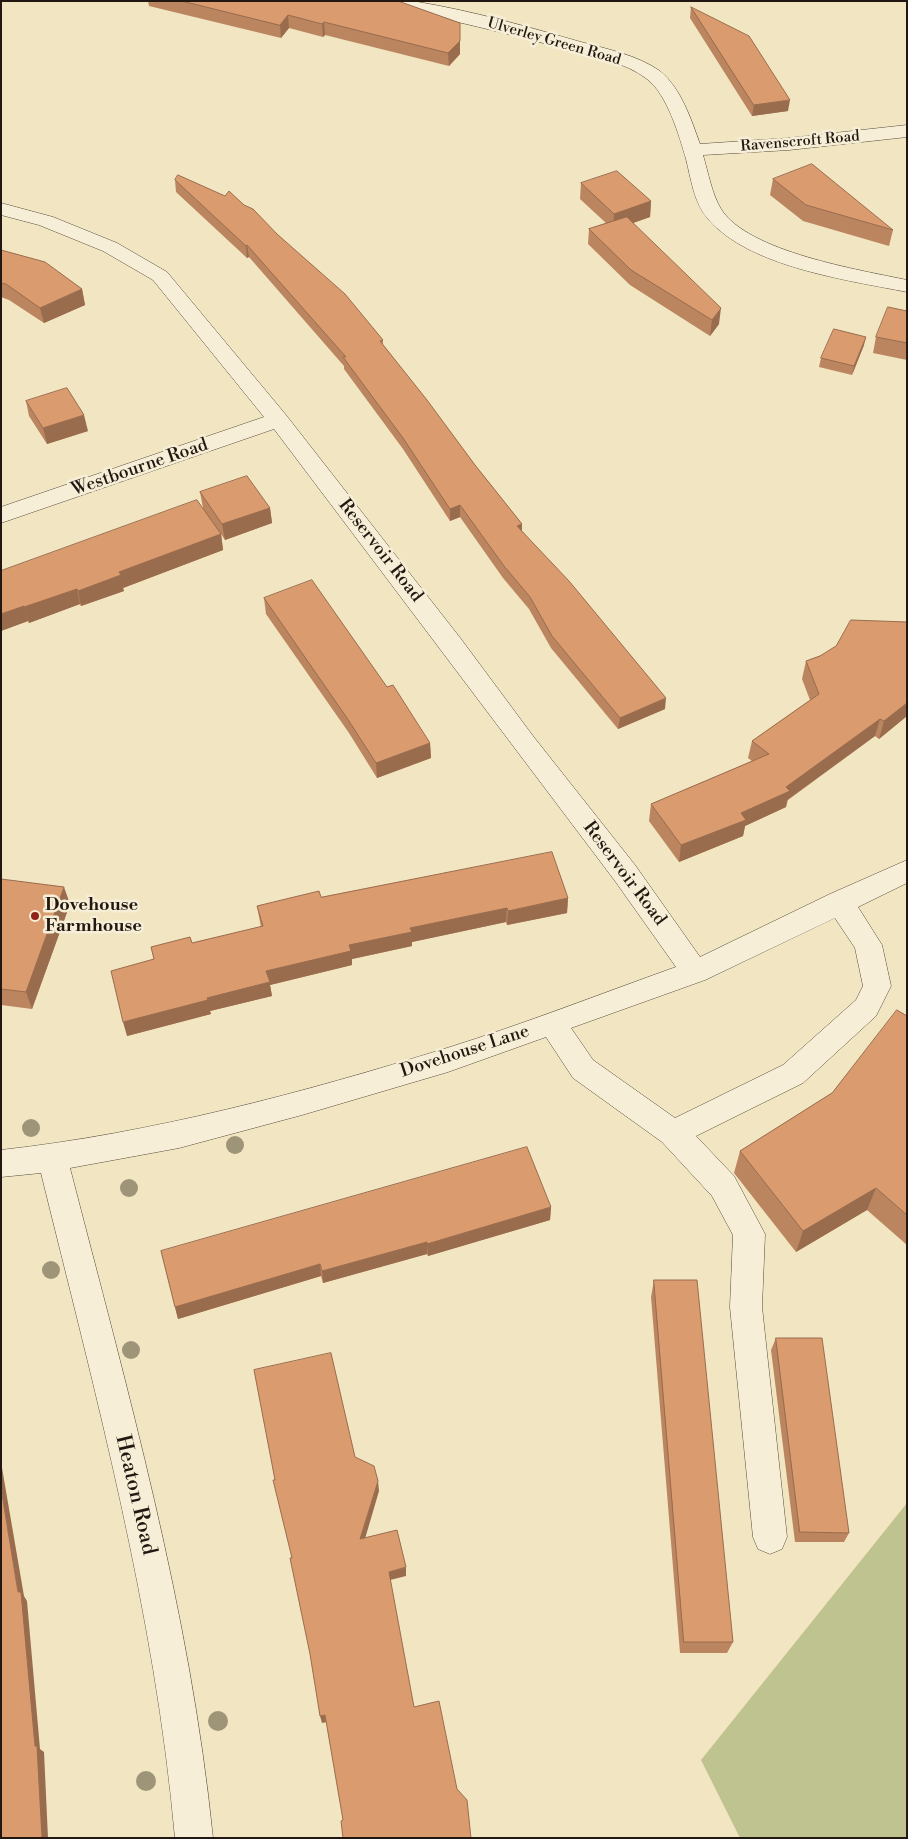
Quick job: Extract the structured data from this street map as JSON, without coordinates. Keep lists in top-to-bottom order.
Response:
{
  "streets": {
    "street": [
      "Ulverley Green Road",
      "Ravenscroft Road",
      "Westbourne Road",
      "Reservoir Road",
      "Dovehouse Lane",
      "Heaton Road"
    ]
  },
  "crossings": [
    ["Ulverley Green Road", "Ravenscroft Road"],
    ["Westbourne Road", "Reservoir Road"],
    ["Reservoir Road", "Dovehouse Lane"],
    ["Dovehouse Lane", "Heaton Road"]
  ],
  "places": ["Dovehouse Farmhouse"]
}
